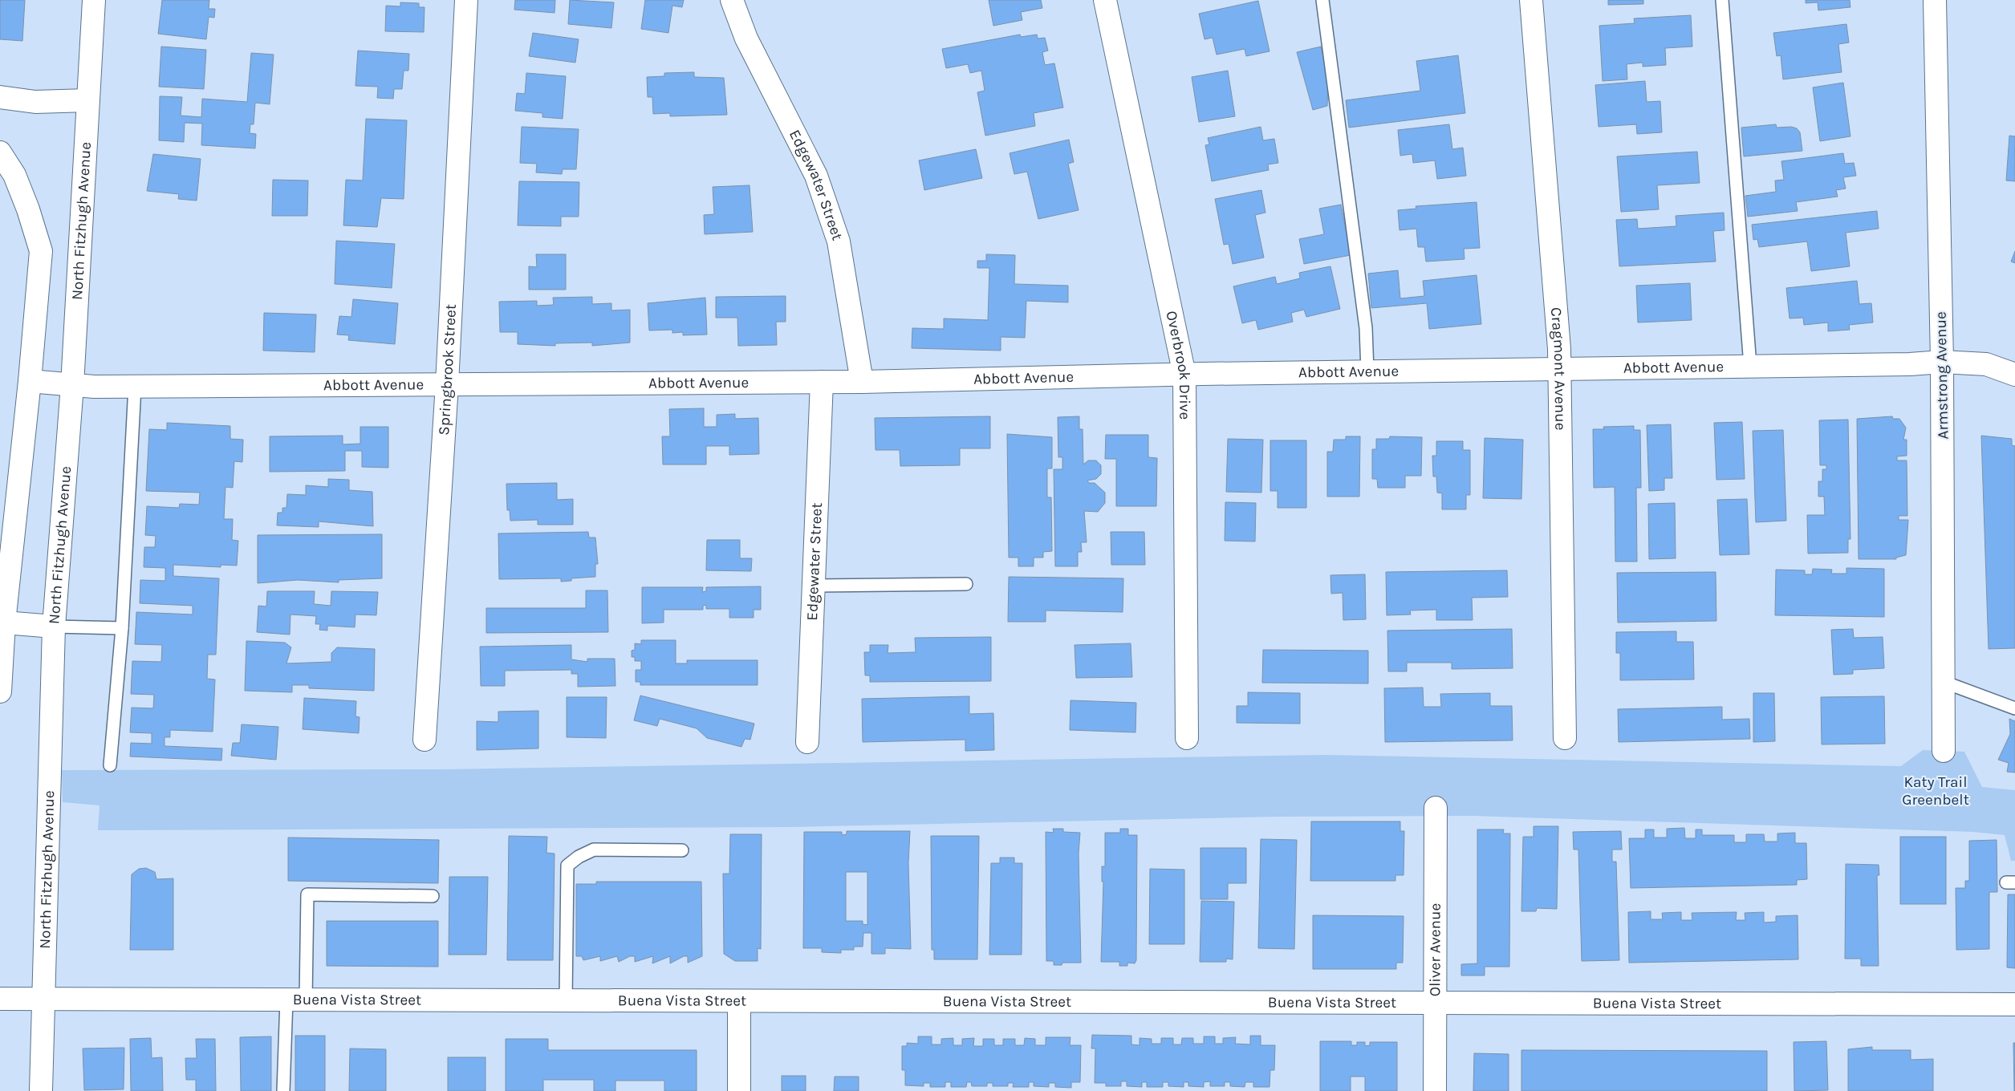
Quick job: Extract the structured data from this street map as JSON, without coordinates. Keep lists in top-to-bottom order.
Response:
{
  "streets": {
    "street": [
      "Edgewater Street",
      "North Fitzhugh Avenue",
      "Overbrook Drive",
      "Abbott Avenue",
      "Cragmont Avenue",
      "Springbrook Street",
      "Armstrong Avenue",
      "Oliver Avenue",
      "Buena Vista Street"
    ]
  },
  "crossings": [
    ["Edgewater Street", "Abbott Avenue"],
    ["North Fitzhugh Avenue", "Abbott Avenue"],
    ["North Fitzhugh Avenue", "Buena Vista Street"],
    ["Overbrook Drive", "Abbott Avenue"],
    ["Abbott Avenue", "Cragmont Avenue"],
    ["Abbott Avenue", "Springbrook Street"],
    ["Abbott Avenue", "Armstrong Avenue"],
    ["Oliver Avenue", "Buena Vista Street"]
  ],
  "parks": ["Katy Trail Greenbelt"]
}
